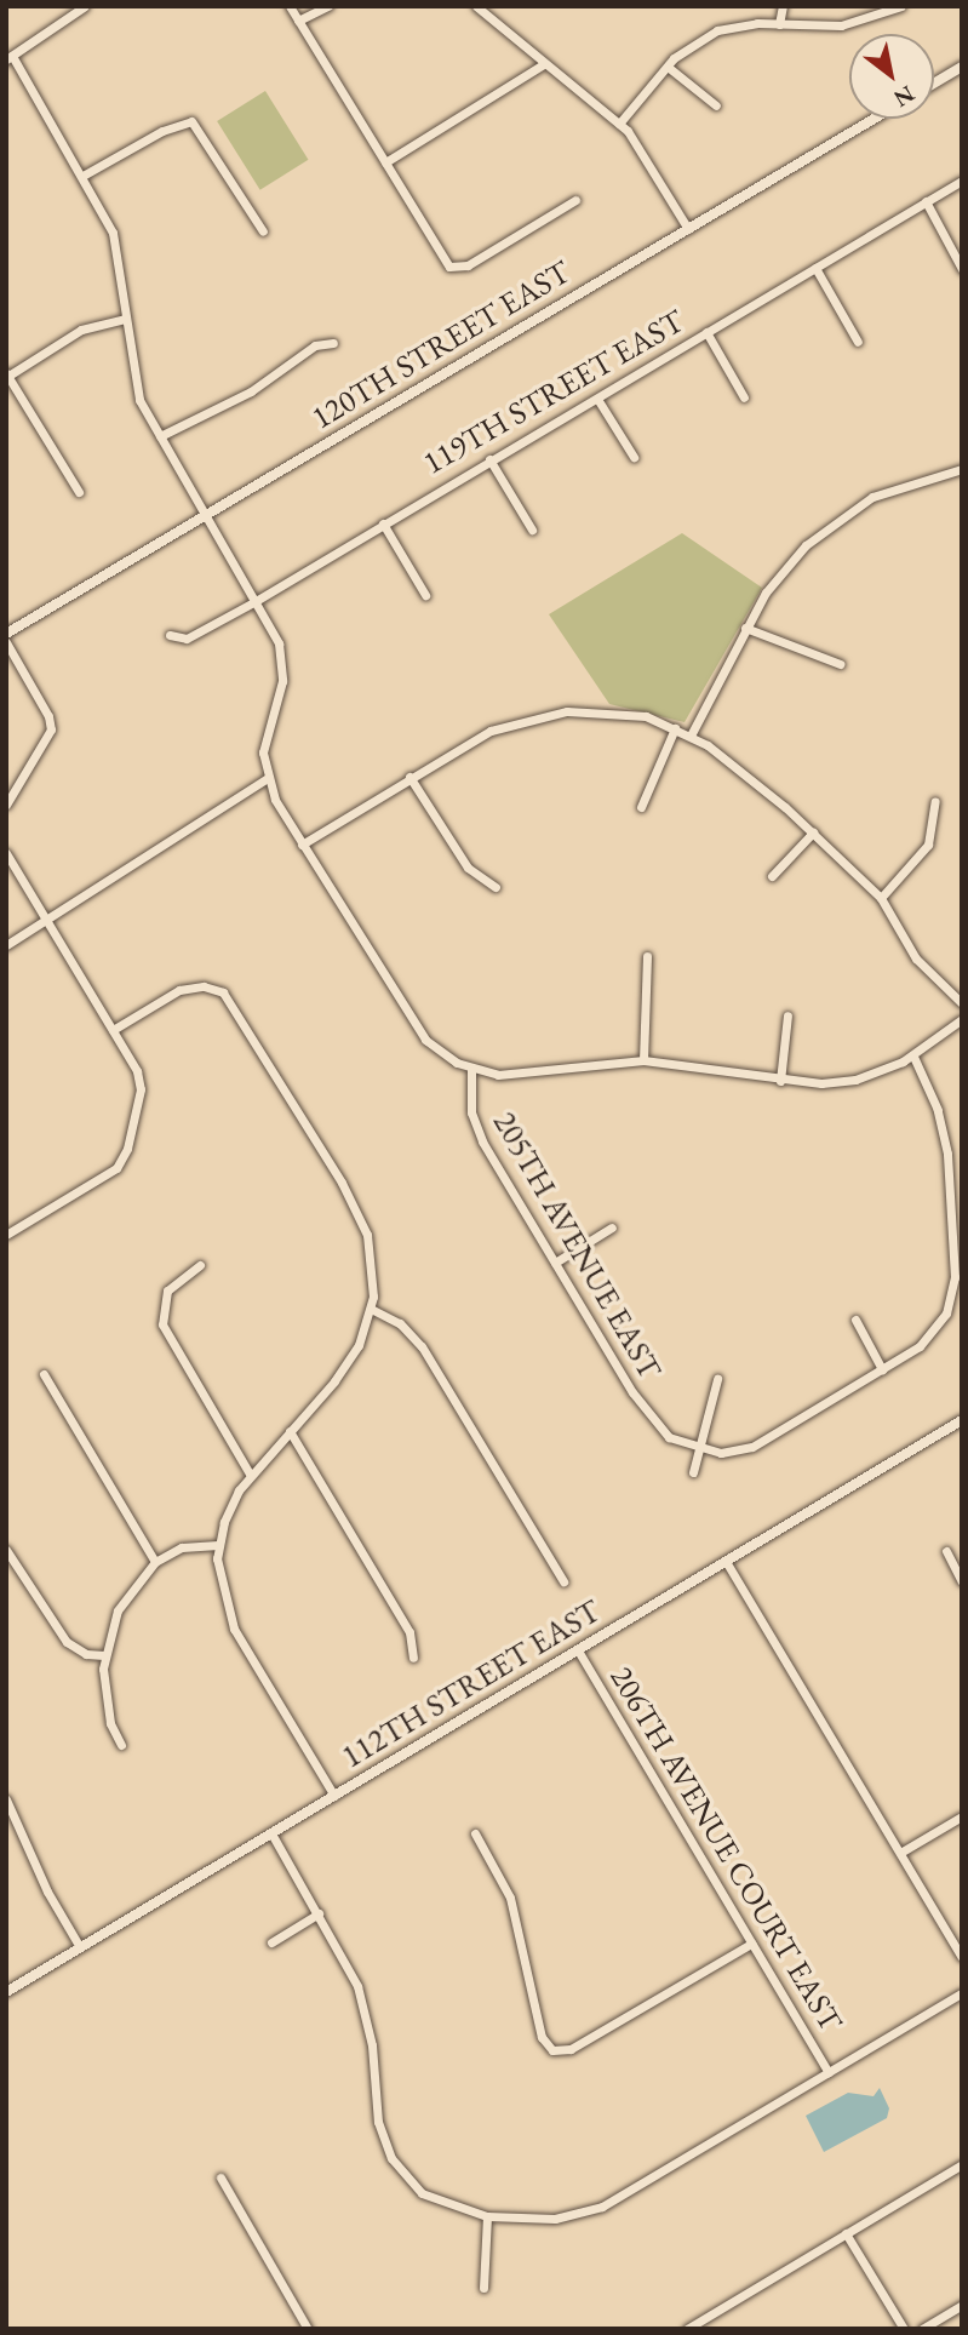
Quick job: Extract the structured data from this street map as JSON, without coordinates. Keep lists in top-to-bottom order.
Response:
{
  "streets": {
    "street": [
      "120TH STREET EAST",
      "119TH STREET EAST",
      "205TH AVENUE EAST",
      "112TH STREET EAST",
      "206TH AVENUE COURT EAST"
    ]
  },
  "crossings": [
    ["112TH STREET EAST", "206TH AVENUE COURT EAST"]
  ],
  "north": "bottom right"
}
